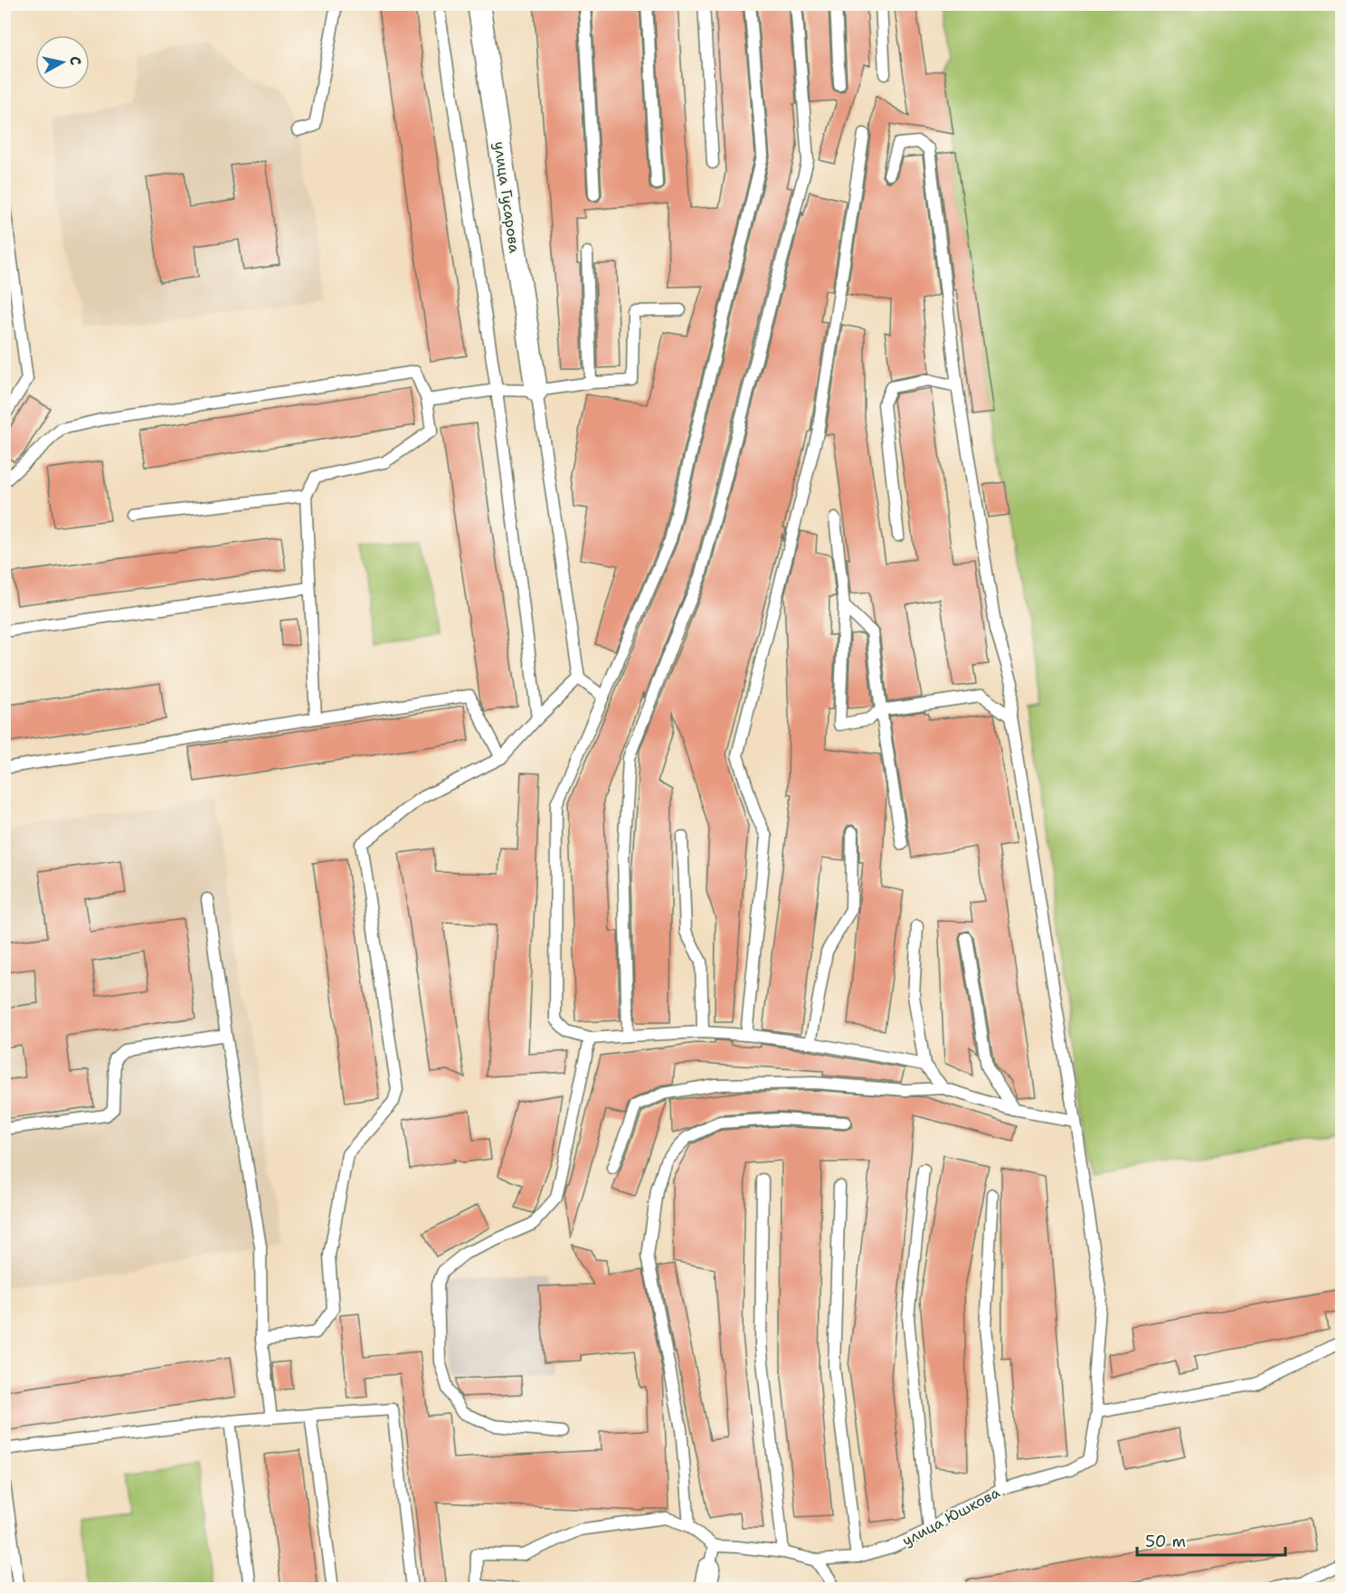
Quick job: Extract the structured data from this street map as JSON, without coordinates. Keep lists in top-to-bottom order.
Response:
{
  "streets": {
    "street": ["улица Гусарова"],
    "lane": ["улица Юшкова"]
  },
  "scale_bar": "50 m",
  "north": "right"
}
